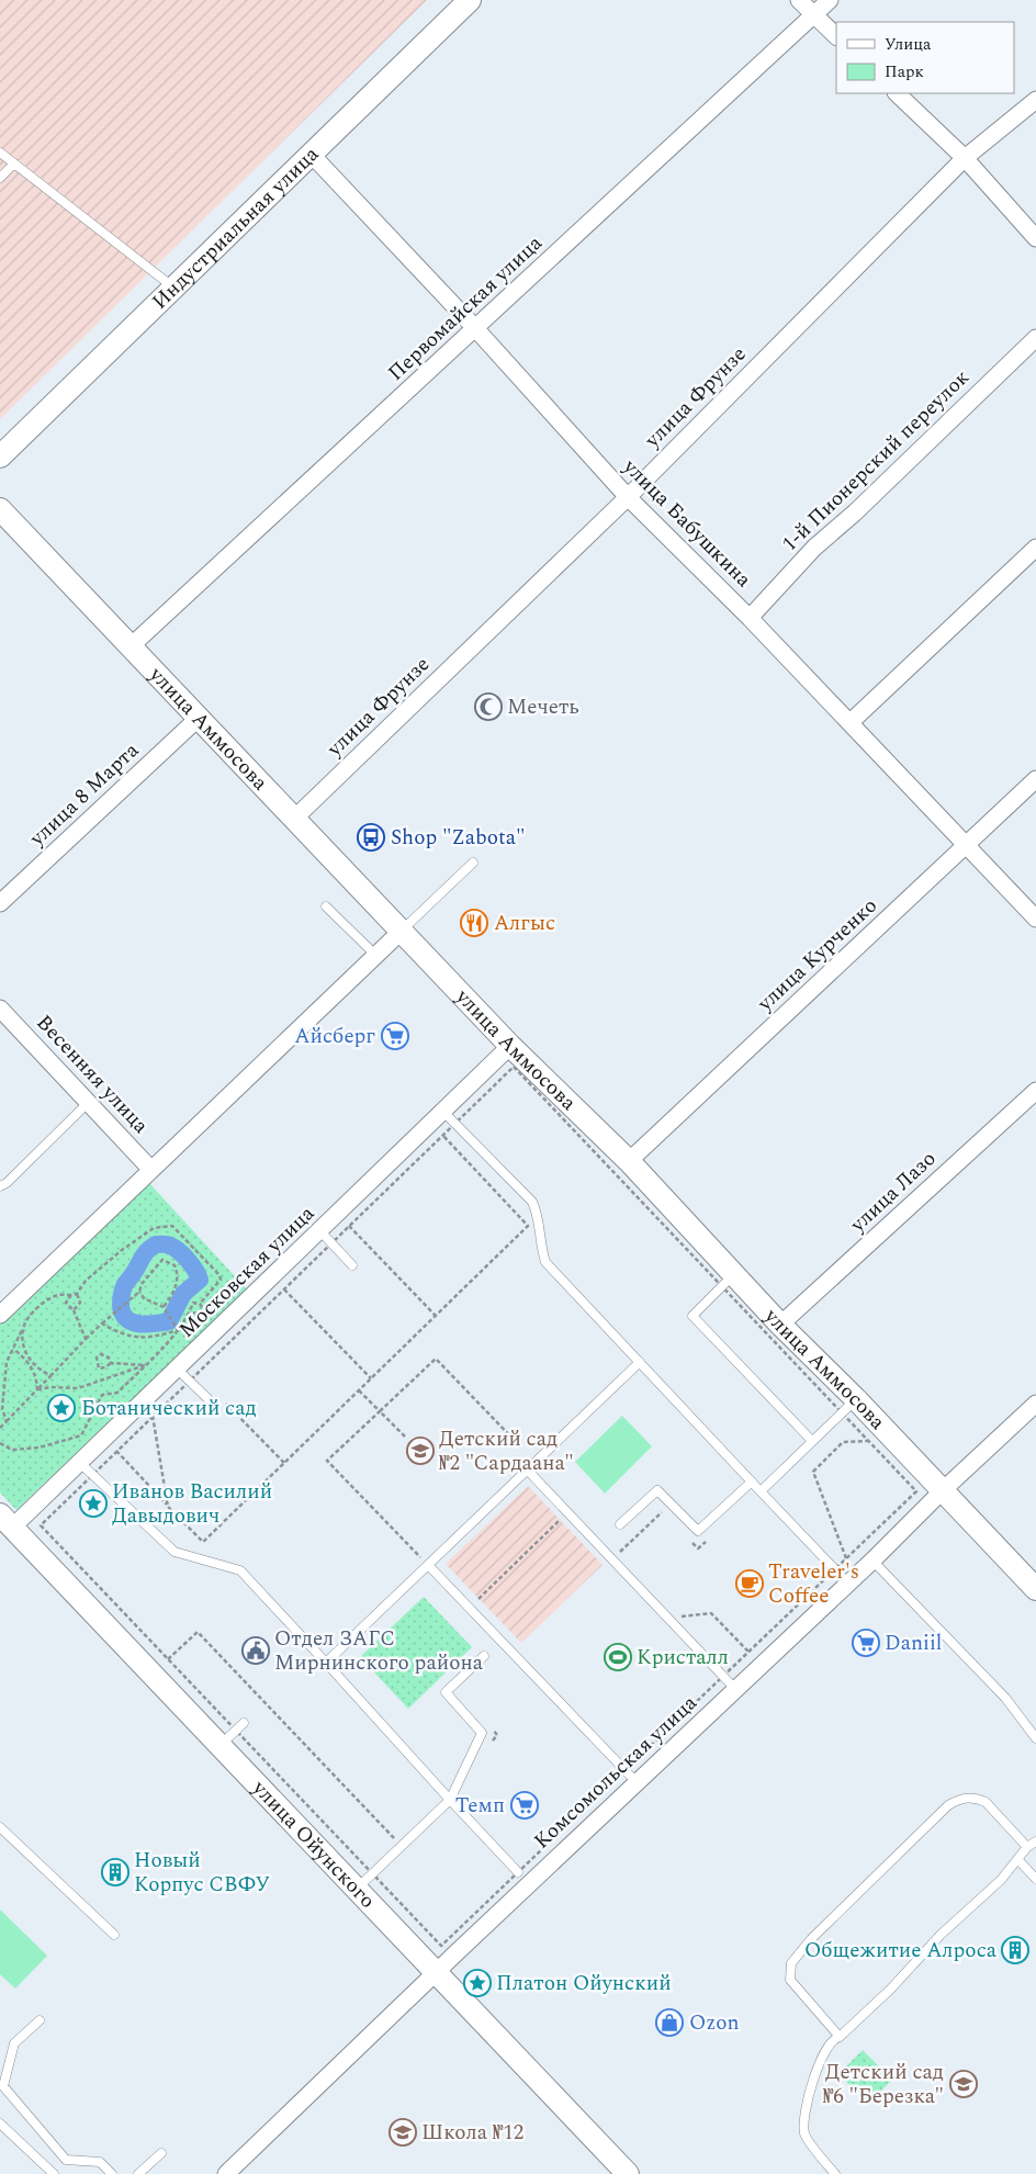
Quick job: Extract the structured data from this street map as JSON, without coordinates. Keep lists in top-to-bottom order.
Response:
{
  "streets": {
    "main road": ["Индустриальная улица", "улица Аммосова", "улица Ойунского"],
    "street": [
      "Первомайская улица",
      "улица Фрунзе",
      "1-й Пионерский переулок",
      "улица Бабушкина",
      "улица 8 Марта",
      "улица Курченко",
      "Весенняя улица",
      "улица Лазо",
      "Московская улица",
      "Комсомольская улица"
    ]
  },
  "crossings": [
    ["Индустриальная улица", "улица Бабушкина"],
    ["Первомайская улица", "улица Бабушкина"],
    ["Первомайская улица", "улица Аммосова"],
    ["улица Фрунзе", "улица Бабушкина"],
    ["улица Фрунзе", "улица Аммосова"],
    ["1-й Пионерский переулок", "улица Бабушкина"],
    ["улица Бабушкина", "улица Курченко"],
    ["улица Аммосова", "улица 8 Марта"],
    ["улица Аммосова", "улица Курченко"],
    ["улица Аммосова", "улица Лазо"],
    ["улица Аммосова", "Московская улица"],
    ["улица Аммосова", "Комсомольская улица"],
    ["Московская улица", "улица Ойунского"],
    ["Комсомольская улица", "улица Ойунского"]
  ],
  "places": {
    "mosque": ["Мечеть"],
    "bus stop": ["Shop \"Zabota\""],
    "restaurant": ["Алгыс"],
    "supermarket": ["Айсберг", "Daniil", "Темп"],
    "place": ["Ботанический сад", "Иванов Василий Давыдович", "Платон Ойунский"],
    "school or university": ["Детский сад №2 \"Сардаана\"", "Детский сад №6 \"Березка\"", "Школа №12"],
    "cafe": ["Traveler's Coffee"],
    "public building": ["Отдел ЗАГС Мирнинского района"],
    "sports": ["Кристалл"],
    "building": ["Новый Корпус СВФУ", "Общежитие Алроса"],
    "shop": ["Ozon"]
  },
  "legend": ["Улица", "Парк"]
}
